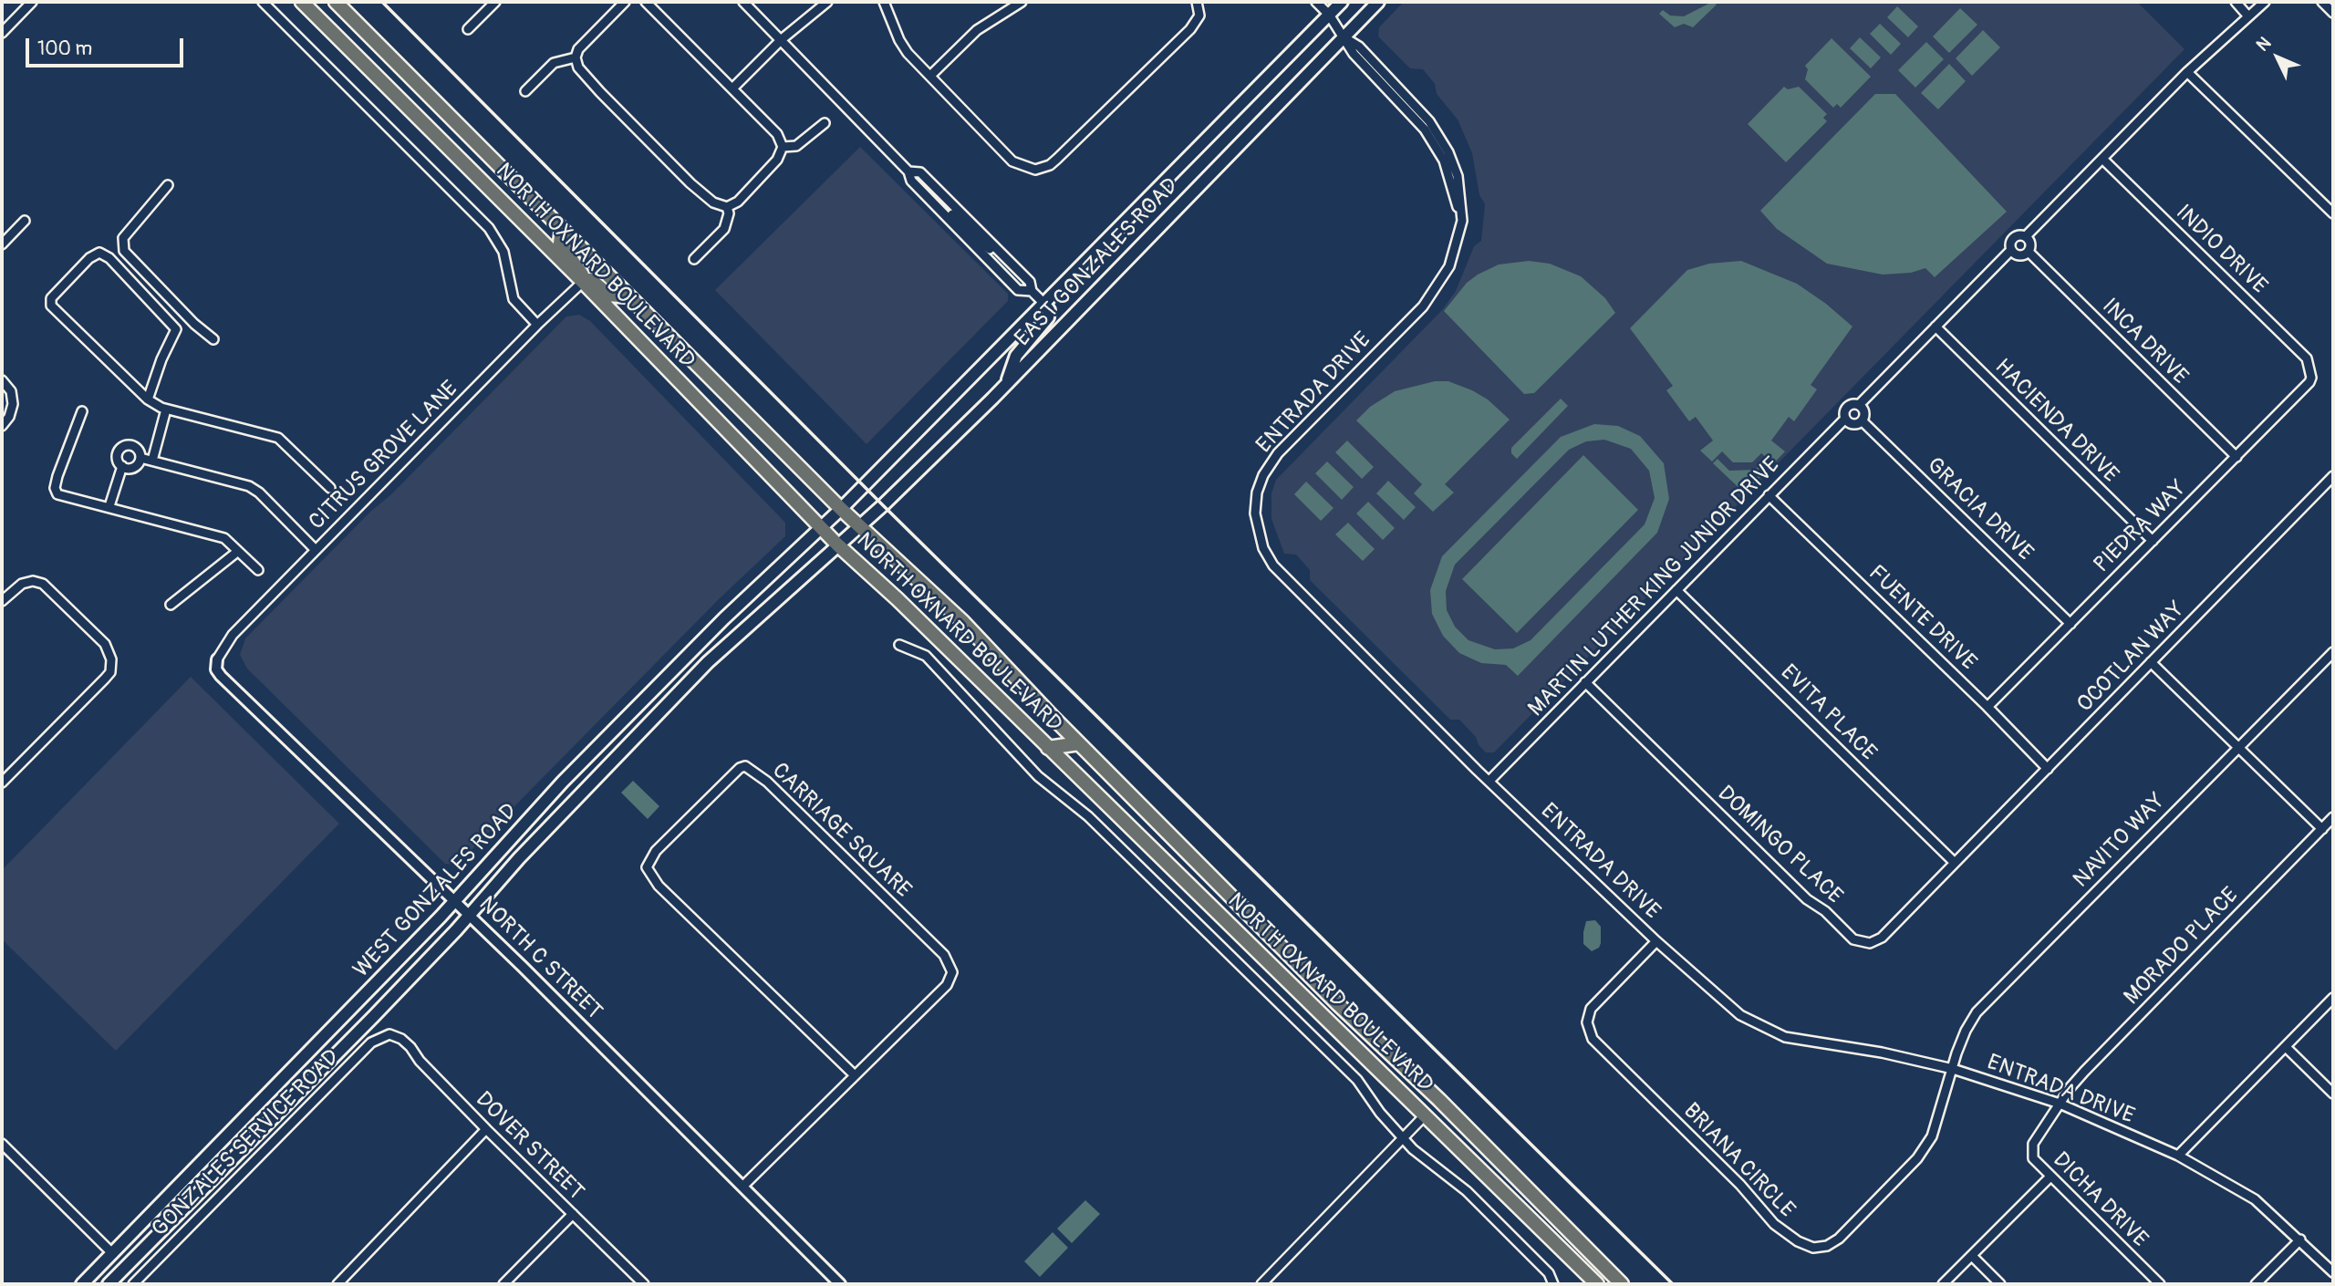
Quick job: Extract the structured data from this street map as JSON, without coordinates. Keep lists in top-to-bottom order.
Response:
{
  "streets": {
    "main road": ["EAST GONZALES ROAD", "NORTH OXNARD BOULEVARD", "WEST GONZALES ROAD"],
    "street": [
      "INDIO DRIVE",
      "INCA DRIVE",
      "ENTRADA DRIVE",
      "HACIENDA DRIVE",
      "CITRUS GROVE LANE",
      "GRACIA DRIVE",
      "PIEDRA WAY",
      "MARTIN LUTHER KING JUNIOR DRIVE",
      "FUENTE DRIVE",
      "OCOTLAN WAY",
      "EVITA PLACE",
      "CARRIAGE SQUARE",
      "NAVITO WAY",
      "DOMINGO PLACE",
      "MORADO PLACE",
      "NORTH C STREET",
      "GONZALES SERVICE ROAD",
      "DOVER STREET",
      "BRIANA CIRCLE",
      "DICHA DRIVE"
    ]
  },
  "crossings": [
    ["INDIO DRIVE", "PIEDRA WAY"],
    ["EAST GONZALES ROAD", "NORTH OXNARD BOULEVARD"],
    ["EAST GONZALES ROAD", "ENTRADA DRIVE"],
    ["EAST GONZALES ROAD", "WEST GONZALES ROAD"],
    ["NORTH OXNARD BOULEVARD", "CITRUS GROVE LANE"],
    ["NORTH OXNARD BOULEVARD", "WEST GONZALES ROAD"],
    ["INCA DRIVE", "PIEDRA WAY"],
    ["ENTRADA DRIVE", "MARTIN LUTHER KING JUNIOR DRIVE"],
    ["ENTRADA DRIVE", "NAVITO WAY"],
    ["ENTRADA DRIVE", "MORADO PLACE"],
    ["ENTRADA DRIVE", "BRIANA CIRCLE"],
    ["ENTRADA DRIVE", "DICHA DRIVE"],
    ["HACIENDA DRIVE", "PIEDRA WAY"],
    ["CITRUS GROVE LANE", "NORTH C STREET"],
    ["GRACIA DRIVE", "PIEDRA WAY"],
    ["GRACIA DRIVE", "MARTIN LUTHER KING JUNIOR DRIVE"],
    ["PIEDRA WAY", "FUENTE DRIVE"],
    ["MARTIN LUTHER KING JUNIOR DRIVE", "FUENTE DRIVE"],
    ["MARTIN LUTHER KING JUNIOR DRIVE", "EVITA PLACE"],
    ["MARTIN LUTHER KING JUNIOR DRIVE", "DOMINGO PLACE"],
    ["FUENTE DRIVE", "OCOTLAN WAY"],
    ["OCOTLAN WAY", "EVITA PLACE"],
    ["OCOTLAN WAY", "DOMINGO PLACE"],
    ["EVITA PLACE", "DOMINGO PLACE"],
    ["CARRIAGE SQUARE", "NORTH C STREET"],
    ["NAVITO WAY", "BRIANA CIRCLE"],
    ["WEST GONZALES ROAD", "NORTH C STREET"],
    ["MORADO PLACE", "DICHA DRIVE"],
    ["GONZALES SERVICE ROAD", "DOVER STREET"]
  ],
  "scale_bar": "100 m",
  "north": "top left"
}
